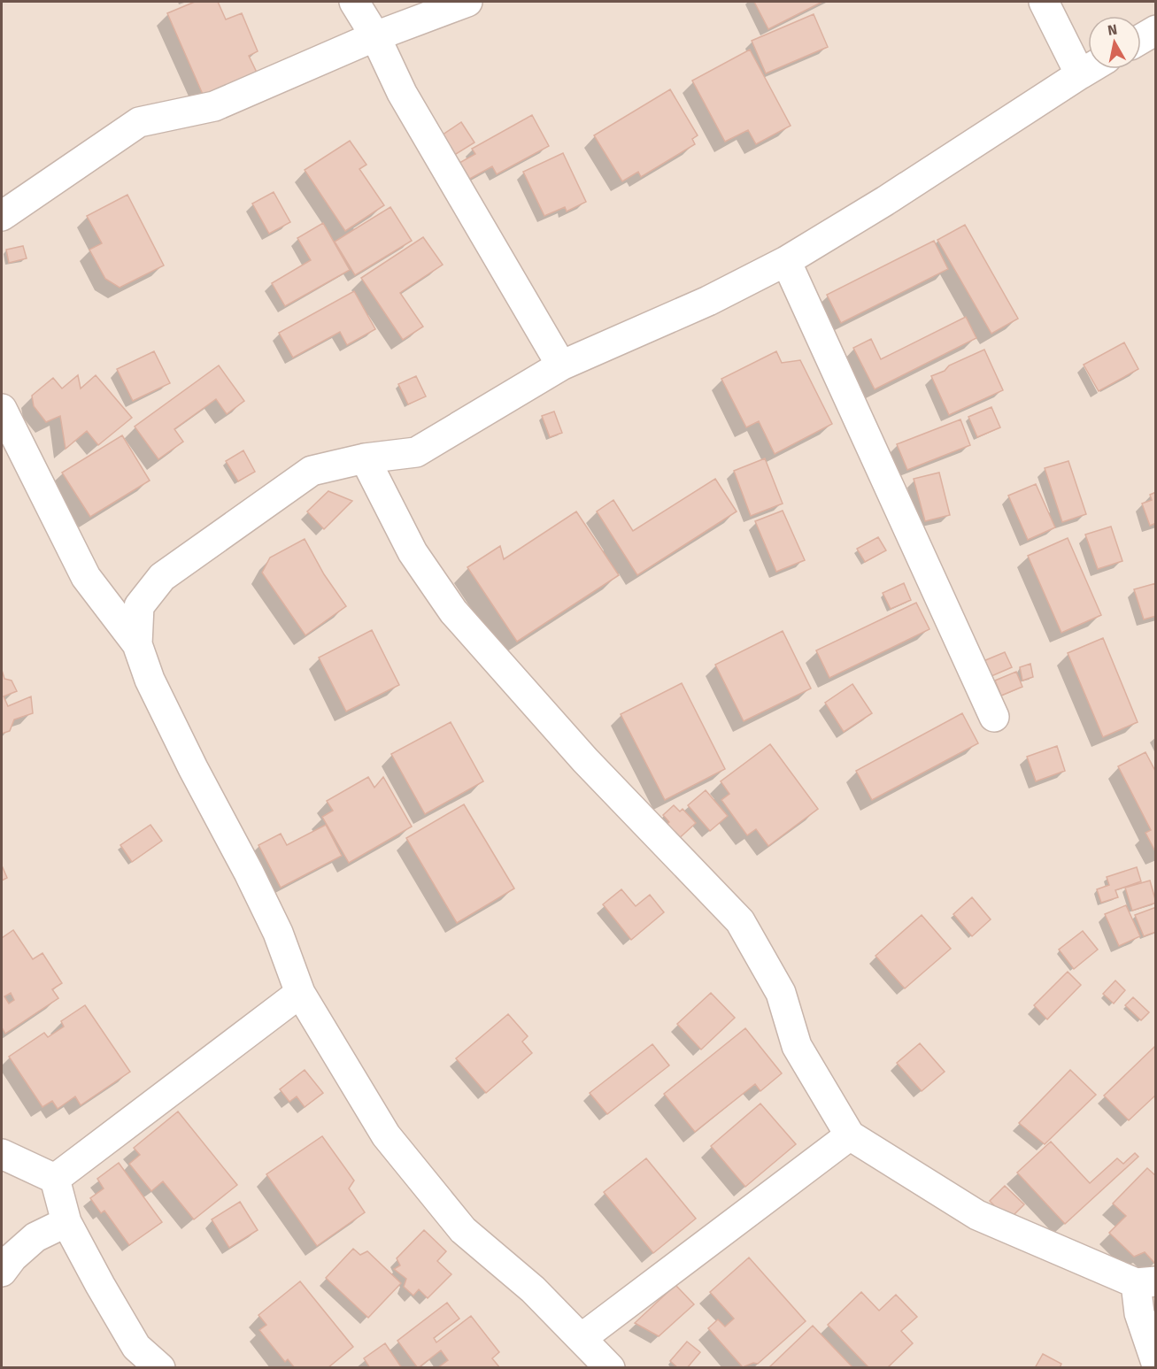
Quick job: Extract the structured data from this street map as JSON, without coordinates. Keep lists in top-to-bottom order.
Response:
{
  "north": "top"
}
